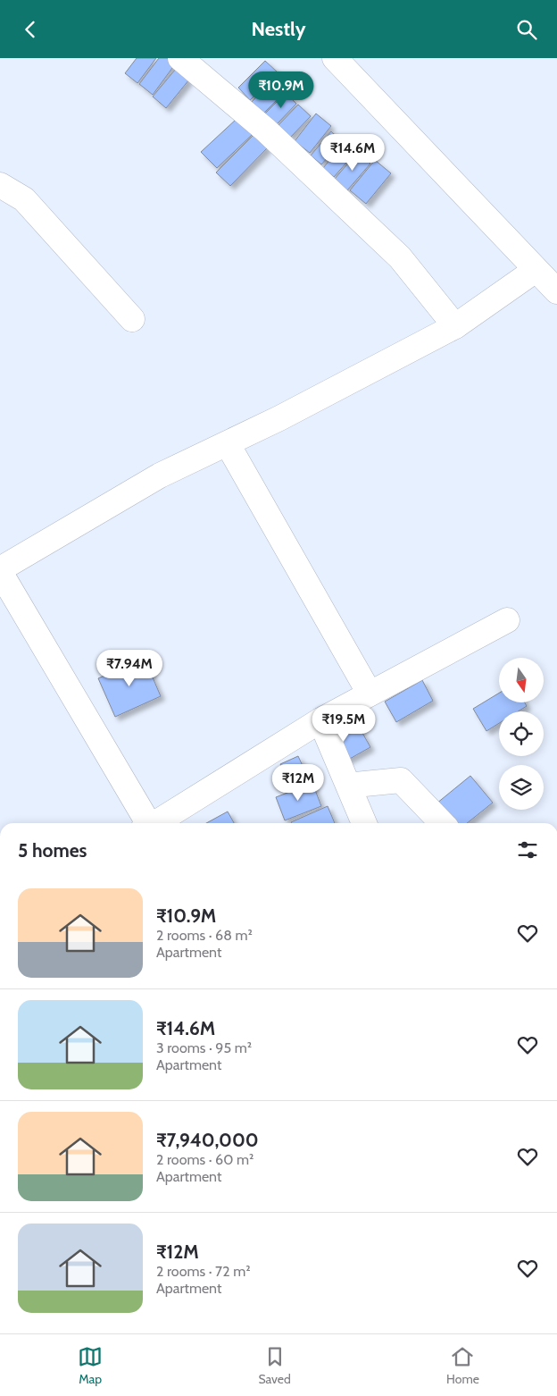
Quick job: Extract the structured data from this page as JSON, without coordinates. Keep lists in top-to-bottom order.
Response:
{
  "north": "bottom",
  "page": {
    "header": "Nestly",
    "price": [
      "₹10.9M",
      "₹14.6M",
      "₹7.94M",
      "₹19.5M",
      "₹12M"
    ],
    "heading": "5 homes",
    "list": [
      {
        "name": "₹10.9M",
        "note": "2 rooms · 68 m² · Apartment"
      },
      {
        "name": "₹14.6M",
        "note": "3 rooms · 95 m² · Apartment"
      },
      {
        "name": "₹7,940,000",
        "note": "2 rooms · 60 m² · Apartment"
      },
      {
        "name": "₹12M",
        "note": "2 rooms · 72 m² · Apartment"
      }
    ],
    "tabs": ["Map", "Saved", "Home"]
  }
}
